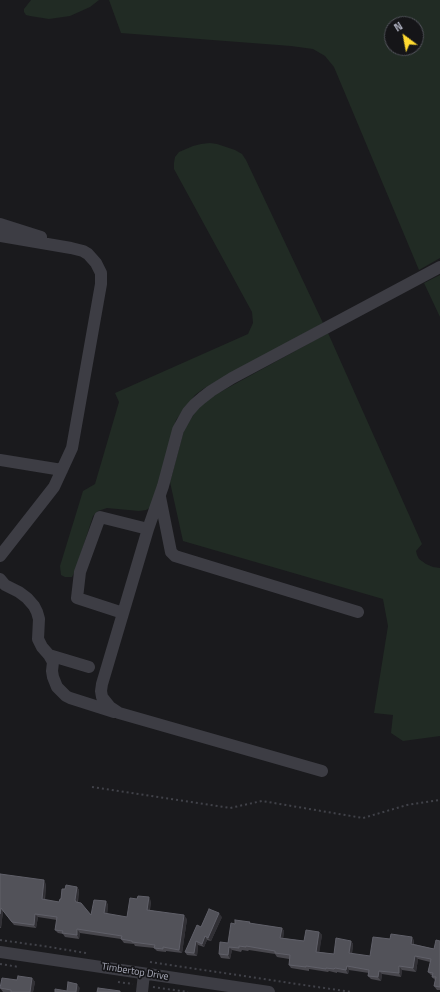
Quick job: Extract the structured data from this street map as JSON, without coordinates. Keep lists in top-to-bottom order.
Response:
{
  "streets": {
    "street": ["Timbertop Drive"]
  },
  "north": "top left"
}
